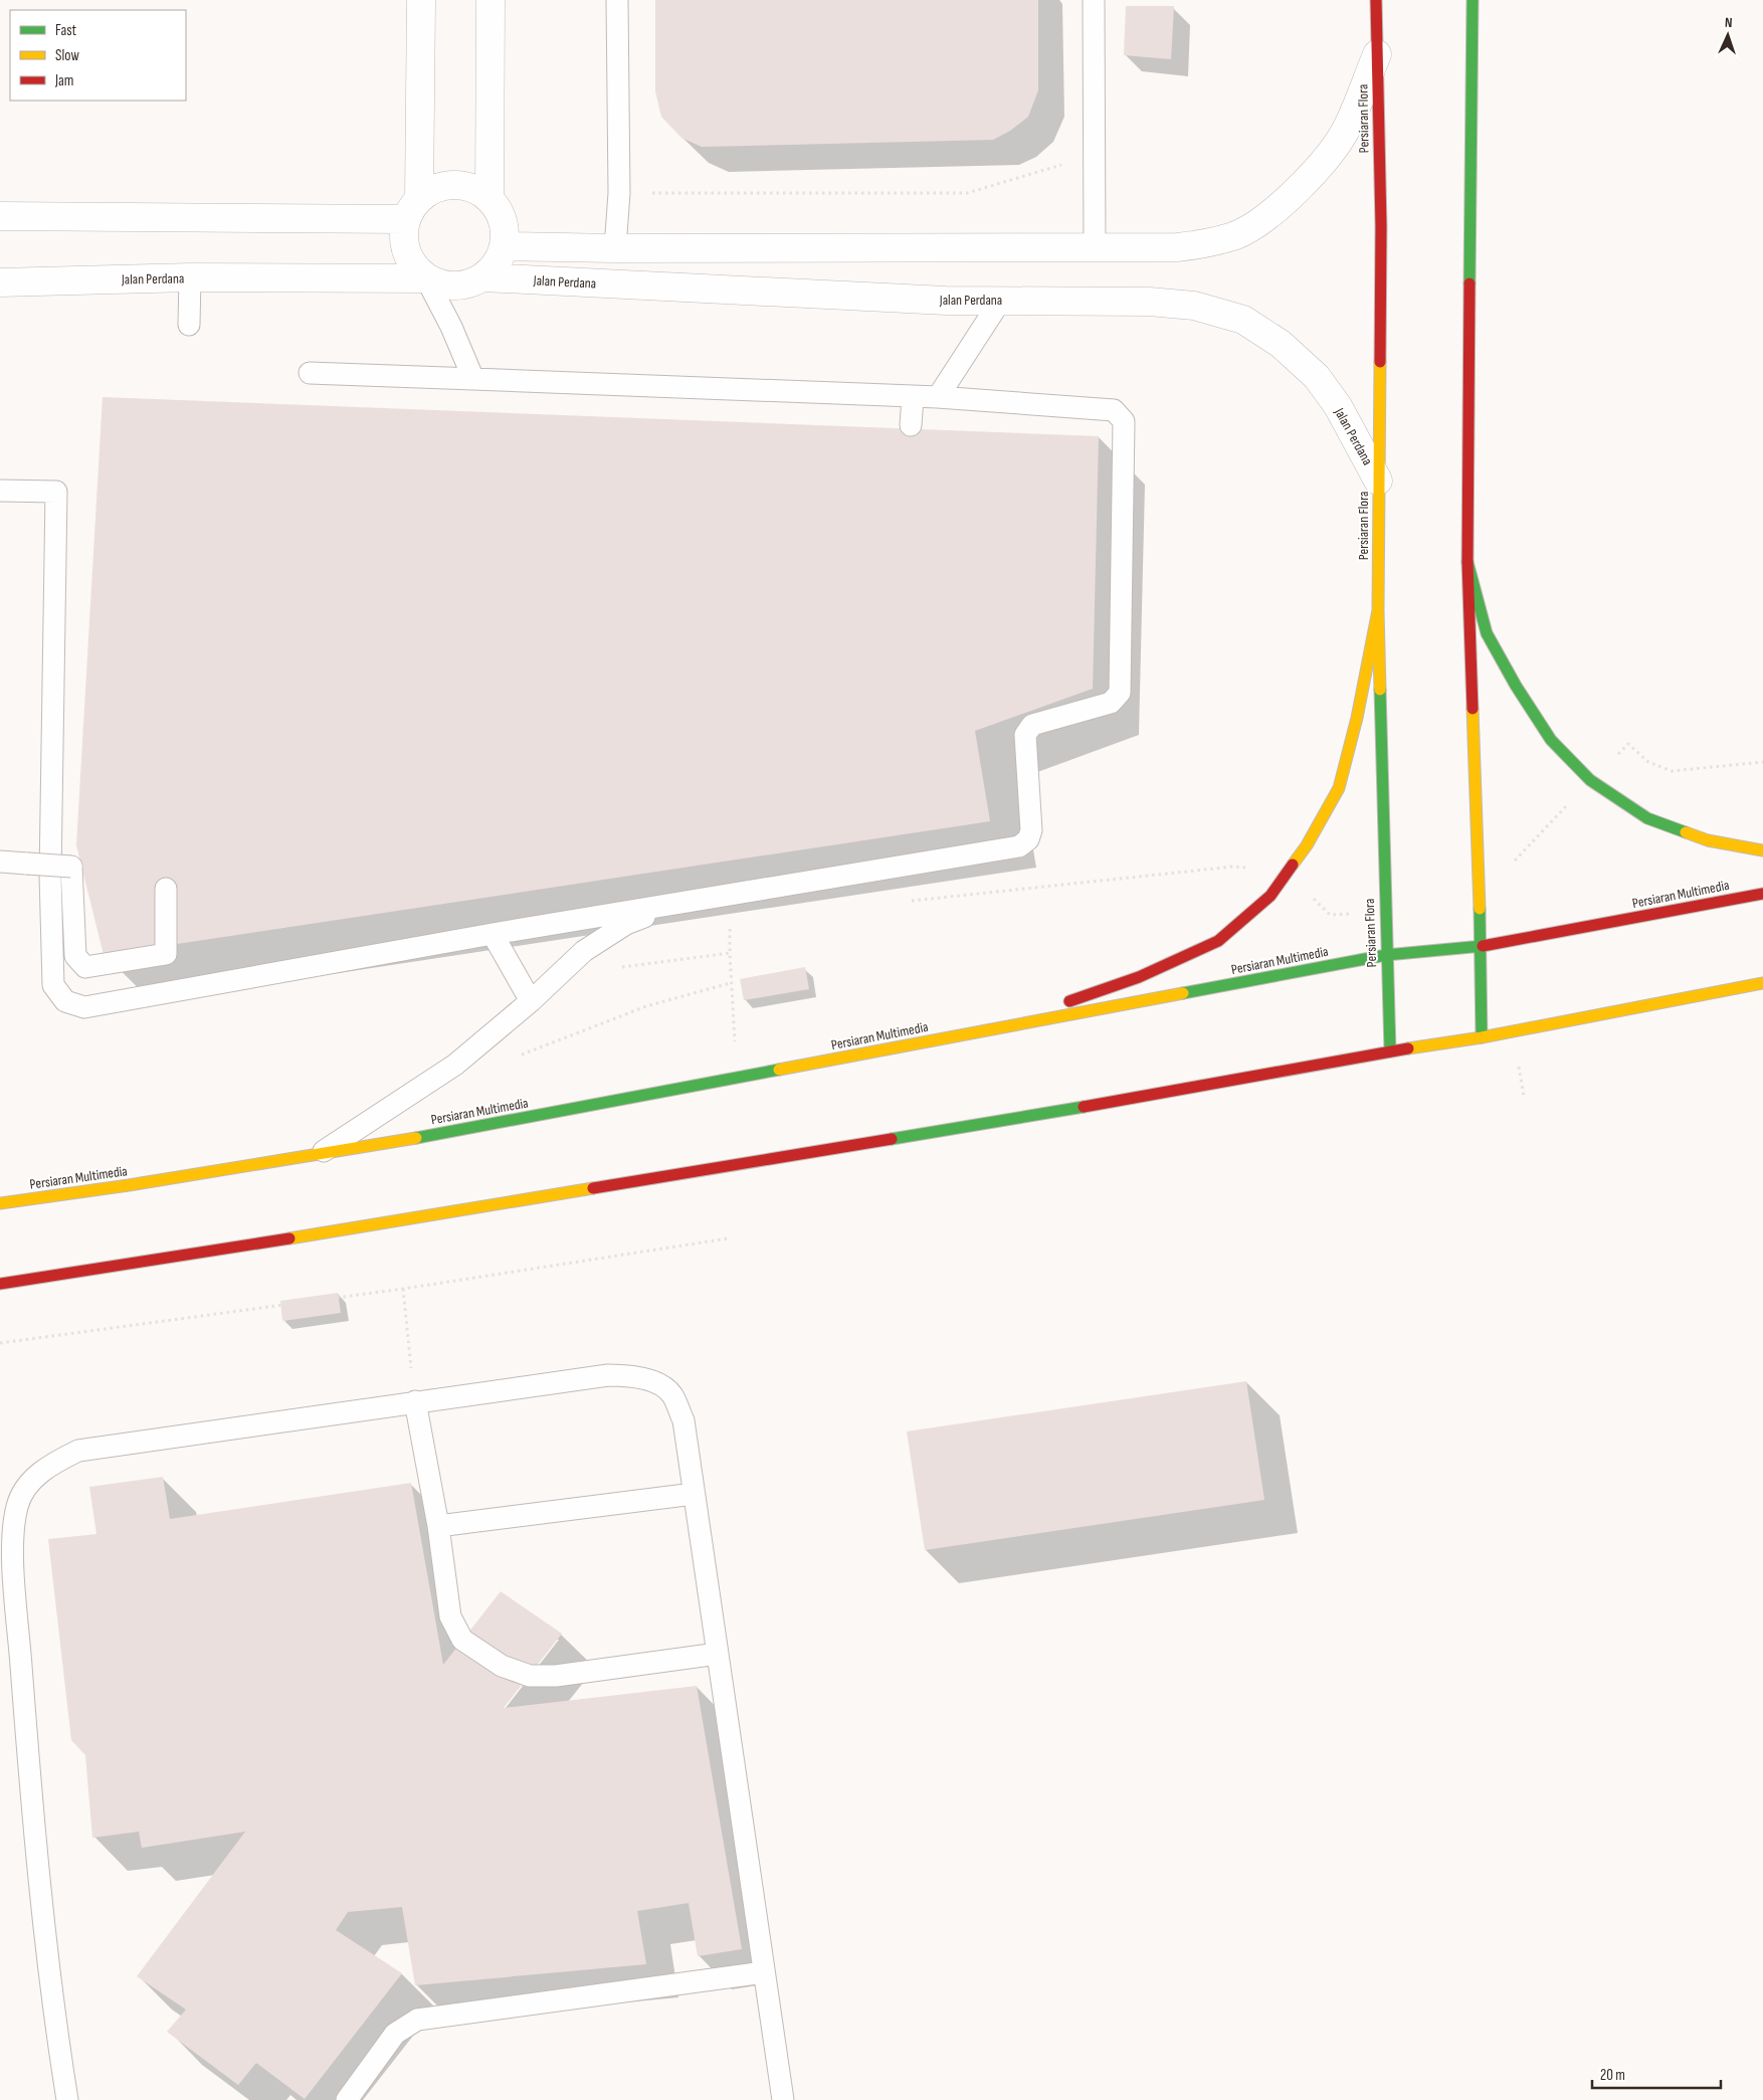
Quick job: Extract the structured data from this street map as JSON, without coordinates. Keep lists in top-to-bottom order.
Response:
{
  "streets": {
    "main road": ["Persiaran Flora", "Persiaran Multimedia"],
    "street": ["Jalan Perdana"]
  },
  "crossings": [
    ["Persiaran Flora", "Jalan Perdana"],
    ["Persiaran Flora", "Persiaran Multimedia"]
  ],
  "legend": ["Fast", "Slow", "Jam"],
  "scale_bar": "20 m",
  "north": "top"
}
